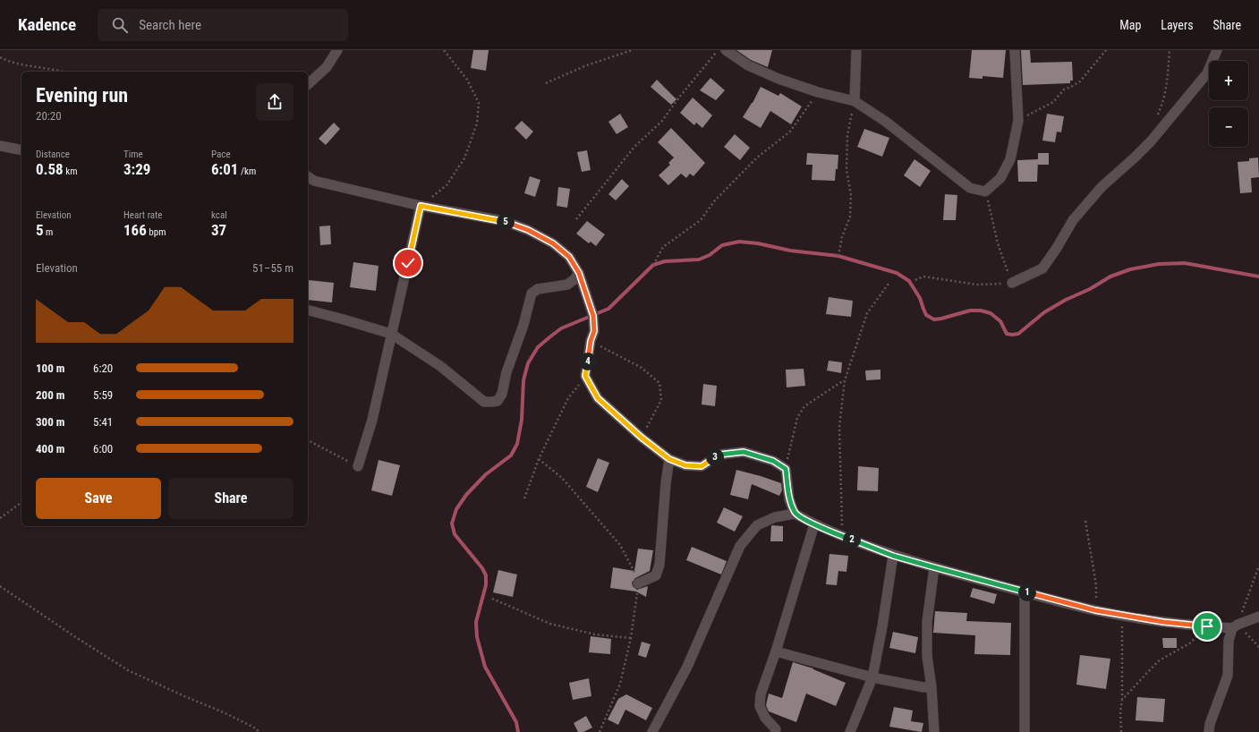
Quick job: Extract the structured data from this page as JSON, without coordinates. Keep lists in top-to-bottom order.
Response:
{
  "page": {
    "header": "Kadence",
    "search": "Search here",
    "nav": ["Map", "Layers", "Share"],
    "map_buttons": ["+", "−"],
    "heading": ["Evening run", "20:20"],
    "stats": [
      ["Distance", "0.58 km"],
      ["Time", "3:29"],
      ["Pace", "6:01 /km"],
      ["Elevation", "5 m"],
      ["Heart rate", "166 bpm"],
      ["kcal", "37"]
    ],
    "pins": [
      "5",
      "4",
      "3",
      "2",
      "1"
    ],
    "chart": ["Elevation", "51–55 m"],
    "list": [
      {
        "name": "100 m",
        "note": "6:20"
      },
      {
        "name": "200 m",
        "note": "5:59"
      },
      {
        "name": "300 m",
        "note": "5:41"
      },
      {
        "name": "400 m",
        "note": "6:00"
      }
    ],
    "buttons": ["Save", "Share"]
  }
}
